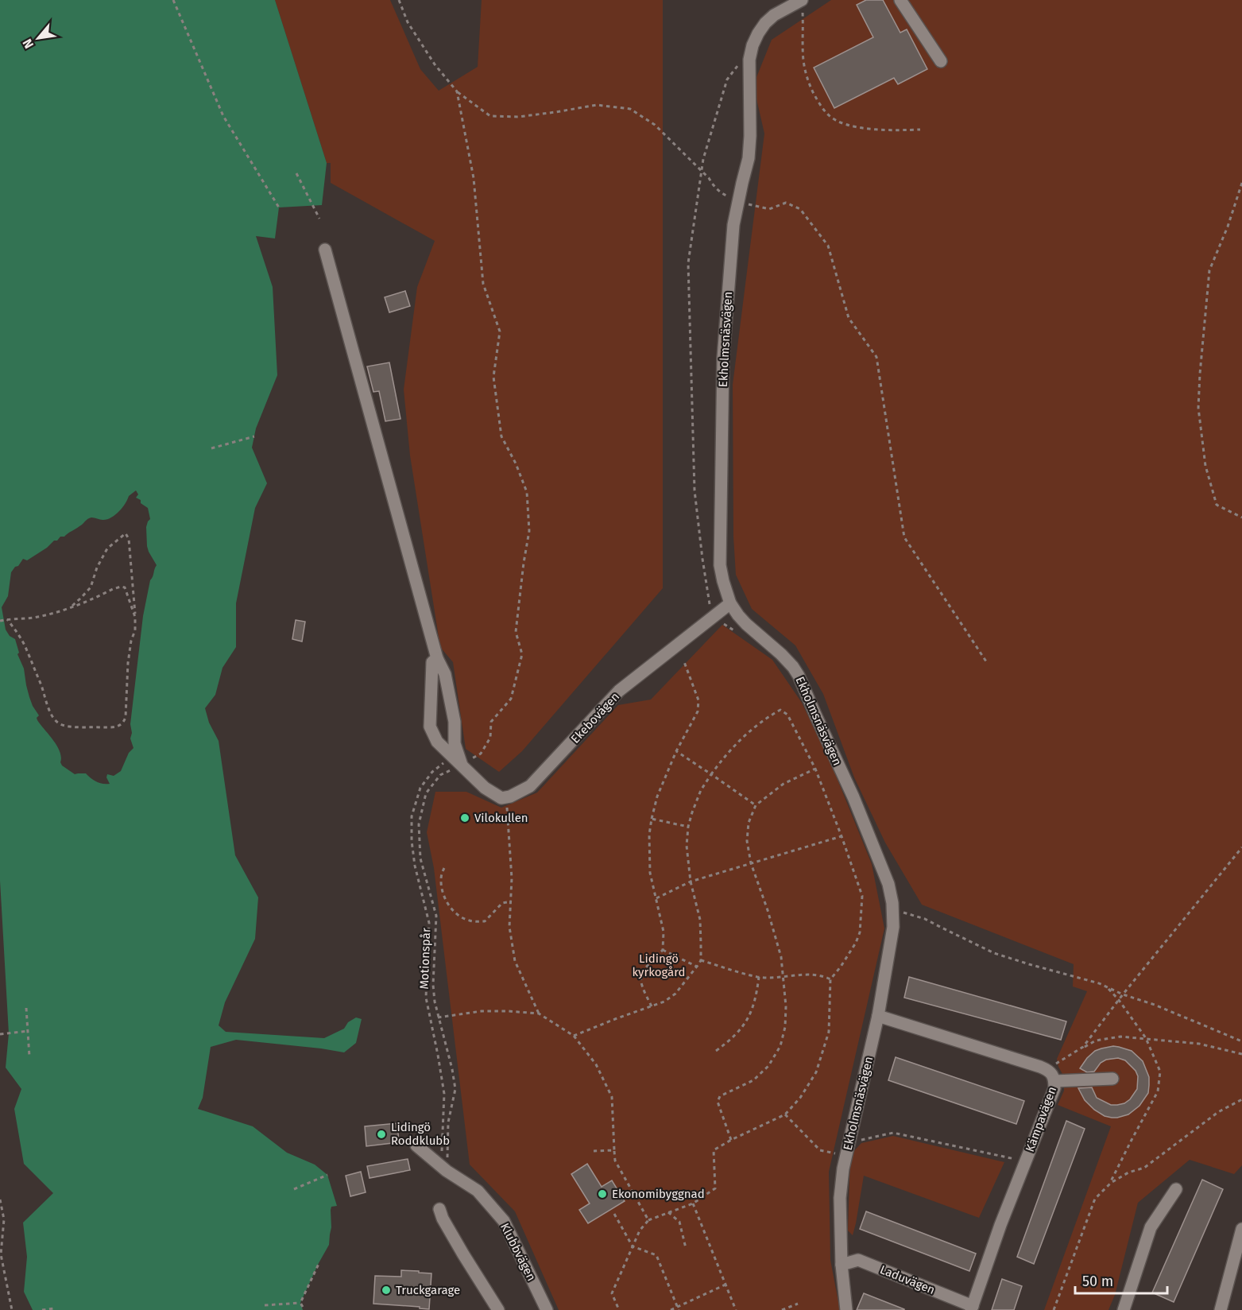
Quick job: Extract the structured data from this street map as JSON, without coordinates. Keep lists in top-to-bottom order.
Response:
{
  "streets": {
    "street": [
      "Ekholmsnäsvägen",
      "Ekebovägen",
      "Kämpavägen",
      "Klubbvägen",
      "Laduvägen"
    ],
    "path": ["Motionspår"]
  },
  "crossings": [
    ["Ekholmsnäsvägen", "Ekebovägen"],
    ["Ekholmsnäsvägen", "Kämpavägen"],
    ["Ekholmsnäsvägen", "Laduvägen"],
    ["Motionspår", "Klubbvägen"],
    ["Kämpavägen", "Laduvägen"]
  ],
  "parks": ["Lidingö kyrkogård"],
  "places": [
    "Vilokullen",
    "Lidingö Roddklubb",
    "Ekonomibyggnad",
    "Truckgarage"
  ],
  "scale_bar": "50 m",
  "north": "bottom left"
}
